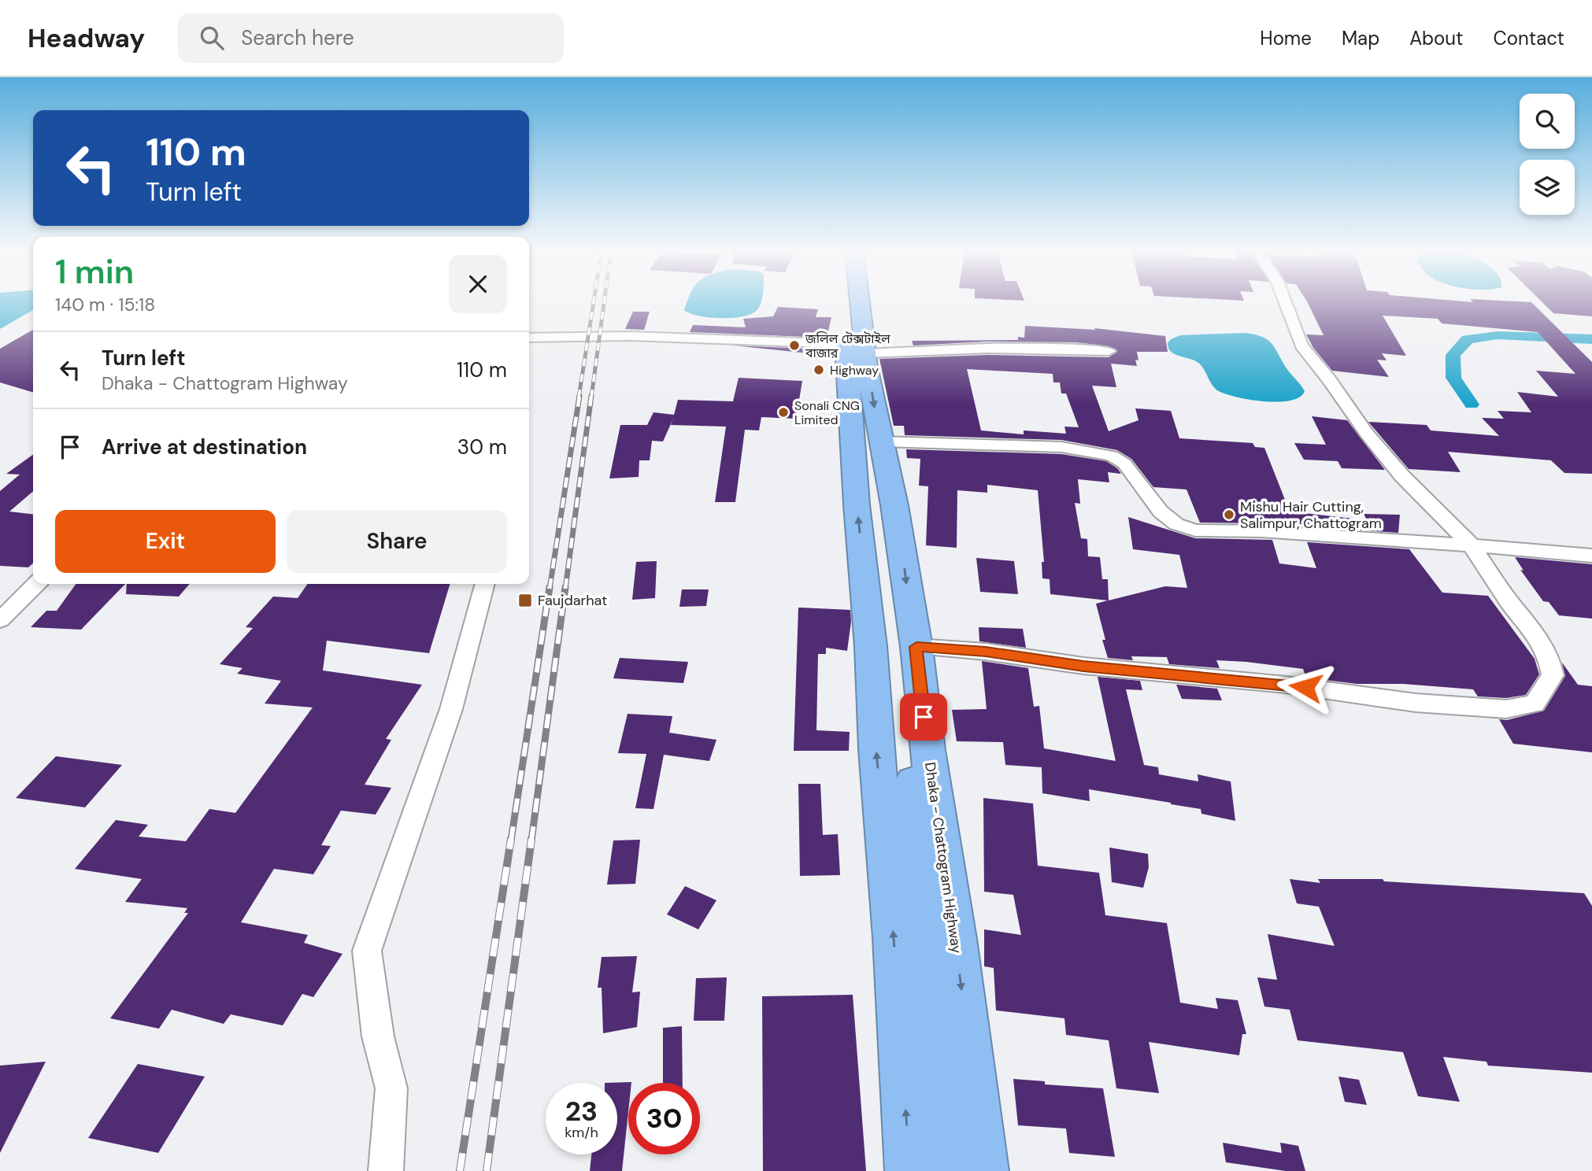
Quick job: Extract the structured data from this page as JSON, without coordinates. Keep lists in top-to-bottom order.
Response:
{
  "streets": {
    "highway": ["Dhaka - Chattogram Highway"]
  },
  "places": {
    "other": [
      "জলিল টেক্সটাইল বাজার",
      "Highway",
      "Sonali CNG Limited",
      "Mishu Hair Cutting, Salimpur, Chattogram"
    ],
    "transit": ["Faujdarhat"]
  },
  "page": {
    "header": "Headway",
    "search": "Search here",
    "nav": [
      "Home",
      "Map",
      "About",
      "Contact"
    ],
    "turn": ["110 m", "Turn left"],
    "heading": ["1 min", "140 m · 15:18"],
    "list": [
      {
        "name": "Turn left",
        "note": "Dhaka - Chattogram Highway",
        "value": "110 m"
      },
      {
        "name": "Arrive at destination",
        "value": "30 m"
      }
    ],
    "buttons": ["Exit", "Share"],
    "speed": "23 km/h",
    "limit": "30"
  }
}
